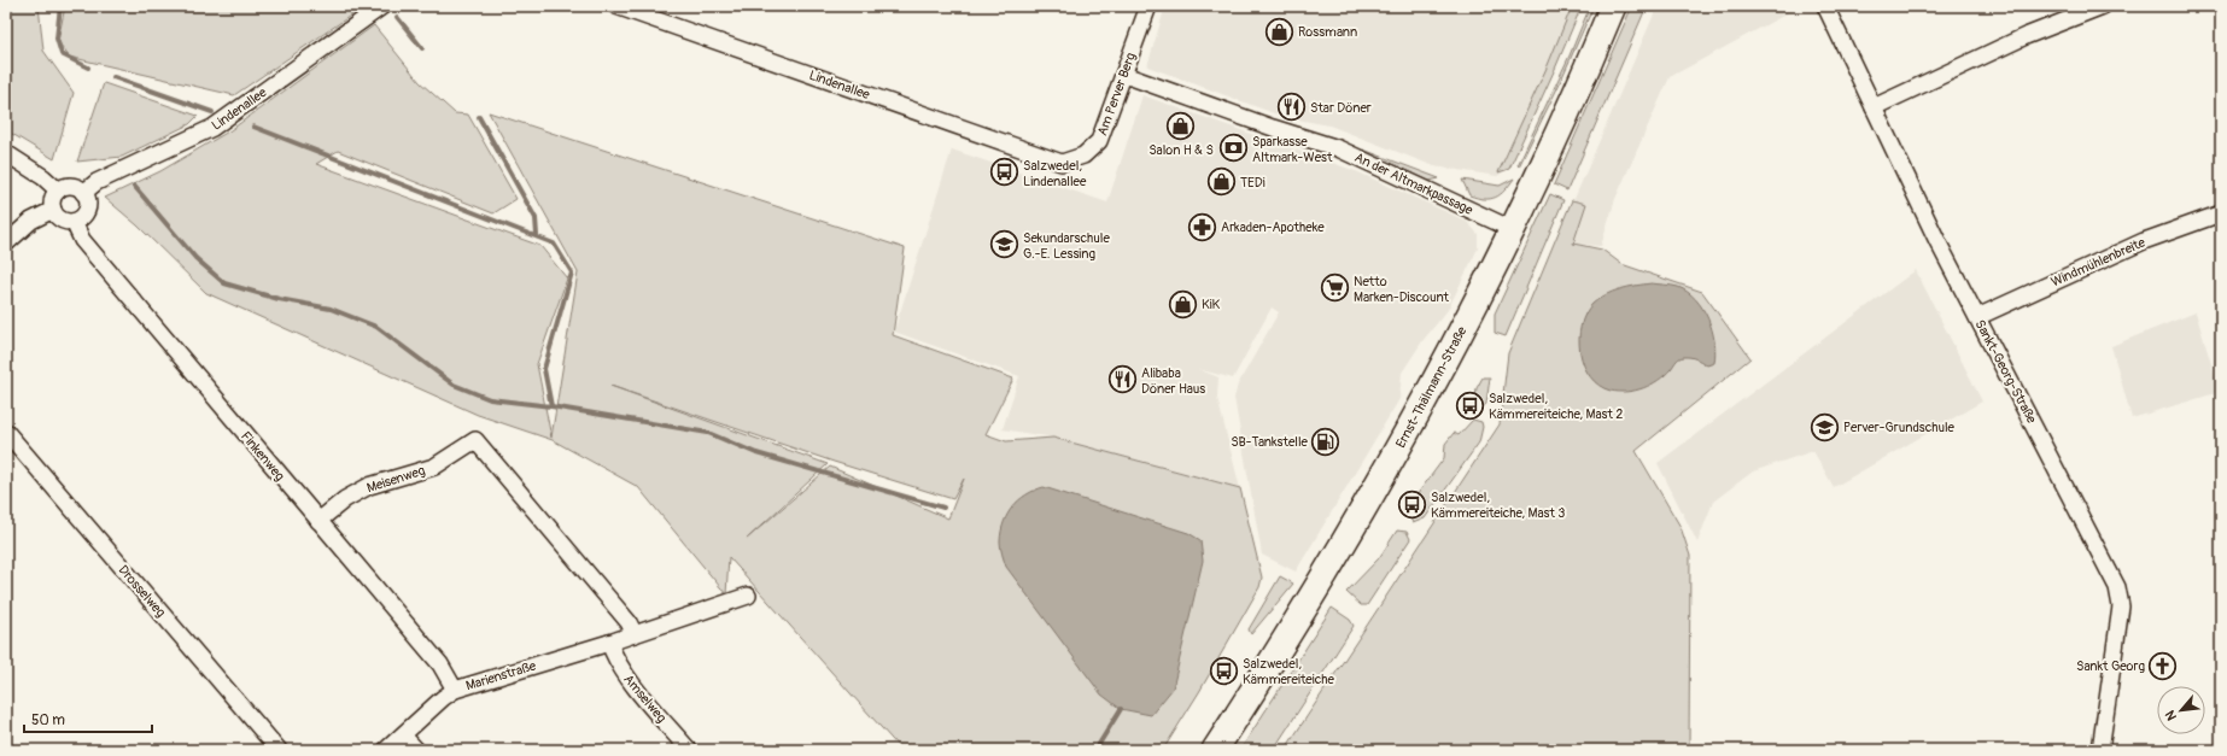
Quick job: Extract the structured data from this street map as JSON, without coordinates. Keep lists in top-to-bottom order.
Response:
{
  "streets": {
    "main road": ["Ernst-Thälmann-Straße"],
    "street": [
      "Lindenallee",
      "Am Perver Berg",
      "An der Altmarkpassage",
      "Windmühlenbreite",
      "Sankt-Georg-Straße",
      "Finkenweg",
      "Meisenweg",
      "Drosselweg",
      "Marienstraße",
      "Amselweg"
    ]
  },
  "crossings": [
    ["Lindenallee", "Am Perver Berg"],
    ["Lindenallee", "Finkenweg"],
    ["Am Perver Berg", "An der Altmarkpassage"],
    ["An der Altmarkpassage", "Ernst-Thälmann-Straße"],
    ["Windmühlenbreite", "Sankt-Georg-Straße"],
    ["Finkenweg", "Meisenweg"],
    ["Finkenweg", "Marienstraße"],
    ["Meisenweg", "Marienstraße"],
    ["Marienstraße", "Amselweg"]
  ],
  "places": {
    "shop": [
      "Rossmann",
      "Salon H & S",
      "TEDi",
      "KiK"
    ],
    "restaurant": ["Star Döner", "Alibaba Döner Haus"],
    "bank": ["Sparkasse Altmark-West"],
    "bus stop": [
      "Salzwedel, Lindenallee",
      "Salzwedel, Kämmereiteiche, Mast 2",
      "Salzwedel, Kämmereiteiche, Mast 3",
      "Salzwedel, Kämmereiteiche"
    ],
    "pharmacy": ["Arkaden-Apotheke"],
    "school or university": ["Sekundarschule G.-E. Lessing", "Perver-Grundschule"],
    "supermarket": ["Netto Marken-Discount"],
    "fuel station": ["SB-Tankstelle"],
    "church": ["Sankt Georg"]
  },
  "scale_bar": "50 m",
  "north": "bottom left"
}
